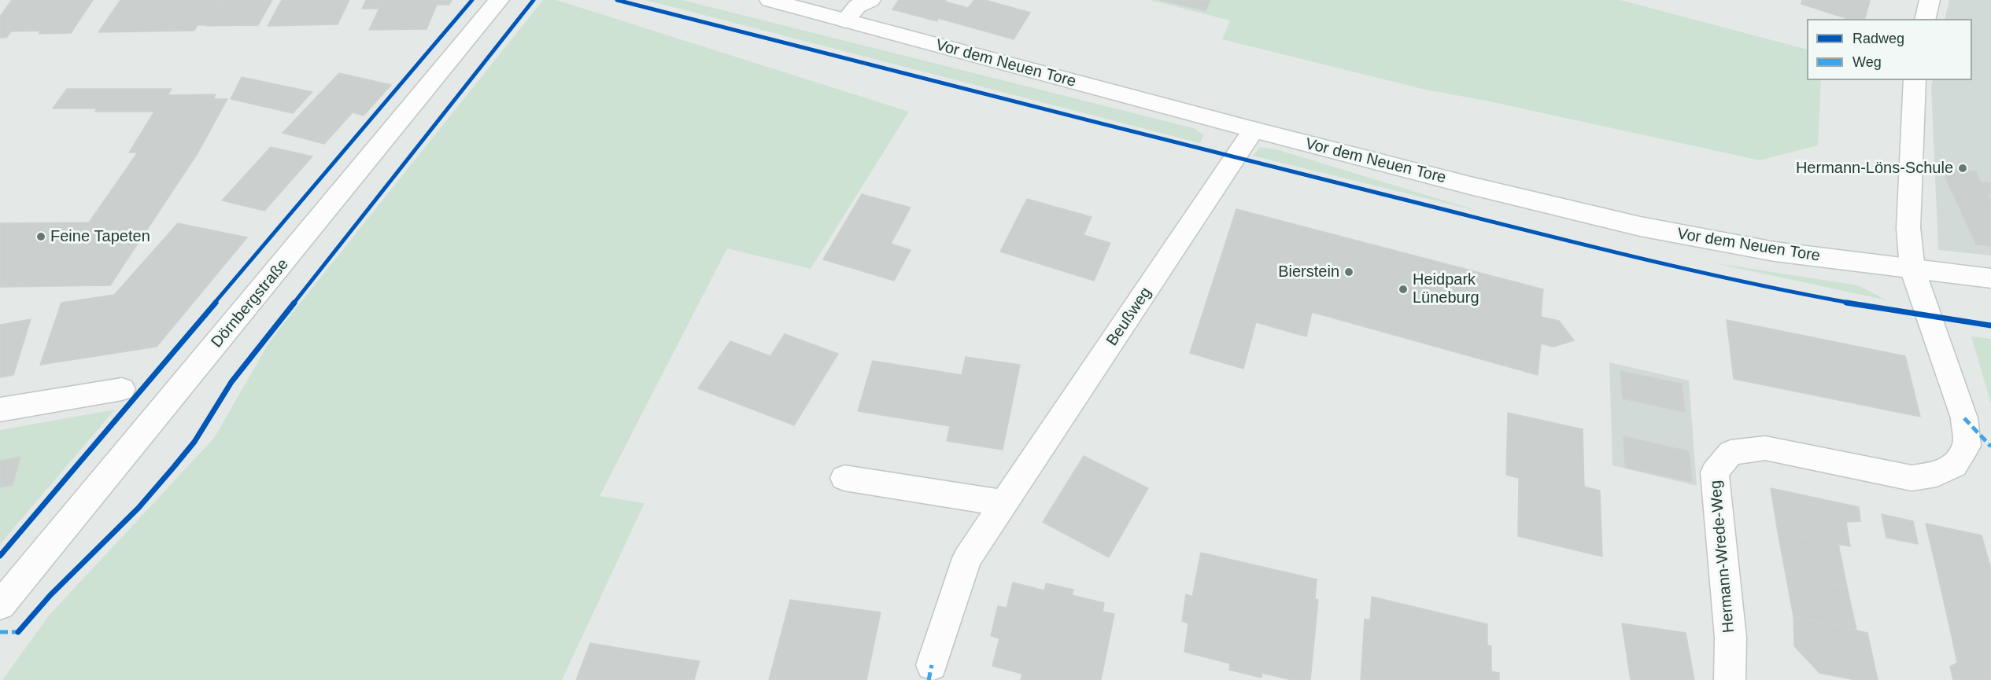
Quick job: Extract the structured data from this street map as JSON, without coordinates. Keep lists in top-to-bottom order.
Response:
{
  "streets": {
    "street": [
      "Vor dem Neuen Tore",
      "Dörnbergstraße",
      "Beußweg",
      "Hermann-Wrede-Weg"
    ]
  },
  "crossings": [
    ["Vor dem Neuen Tore", "Beußweg"],
    ["Vor dem Neuen Tore", "Hermann-Wrede-Weg"]
  ],
  "places": [
    "Hermann-Löns-Schule",
    "Feine Tapeten",
    "Bierstein",
    "Heidpark Lüneburg"
  ],
  "legend": ["Radweg", "Weg"]
}
